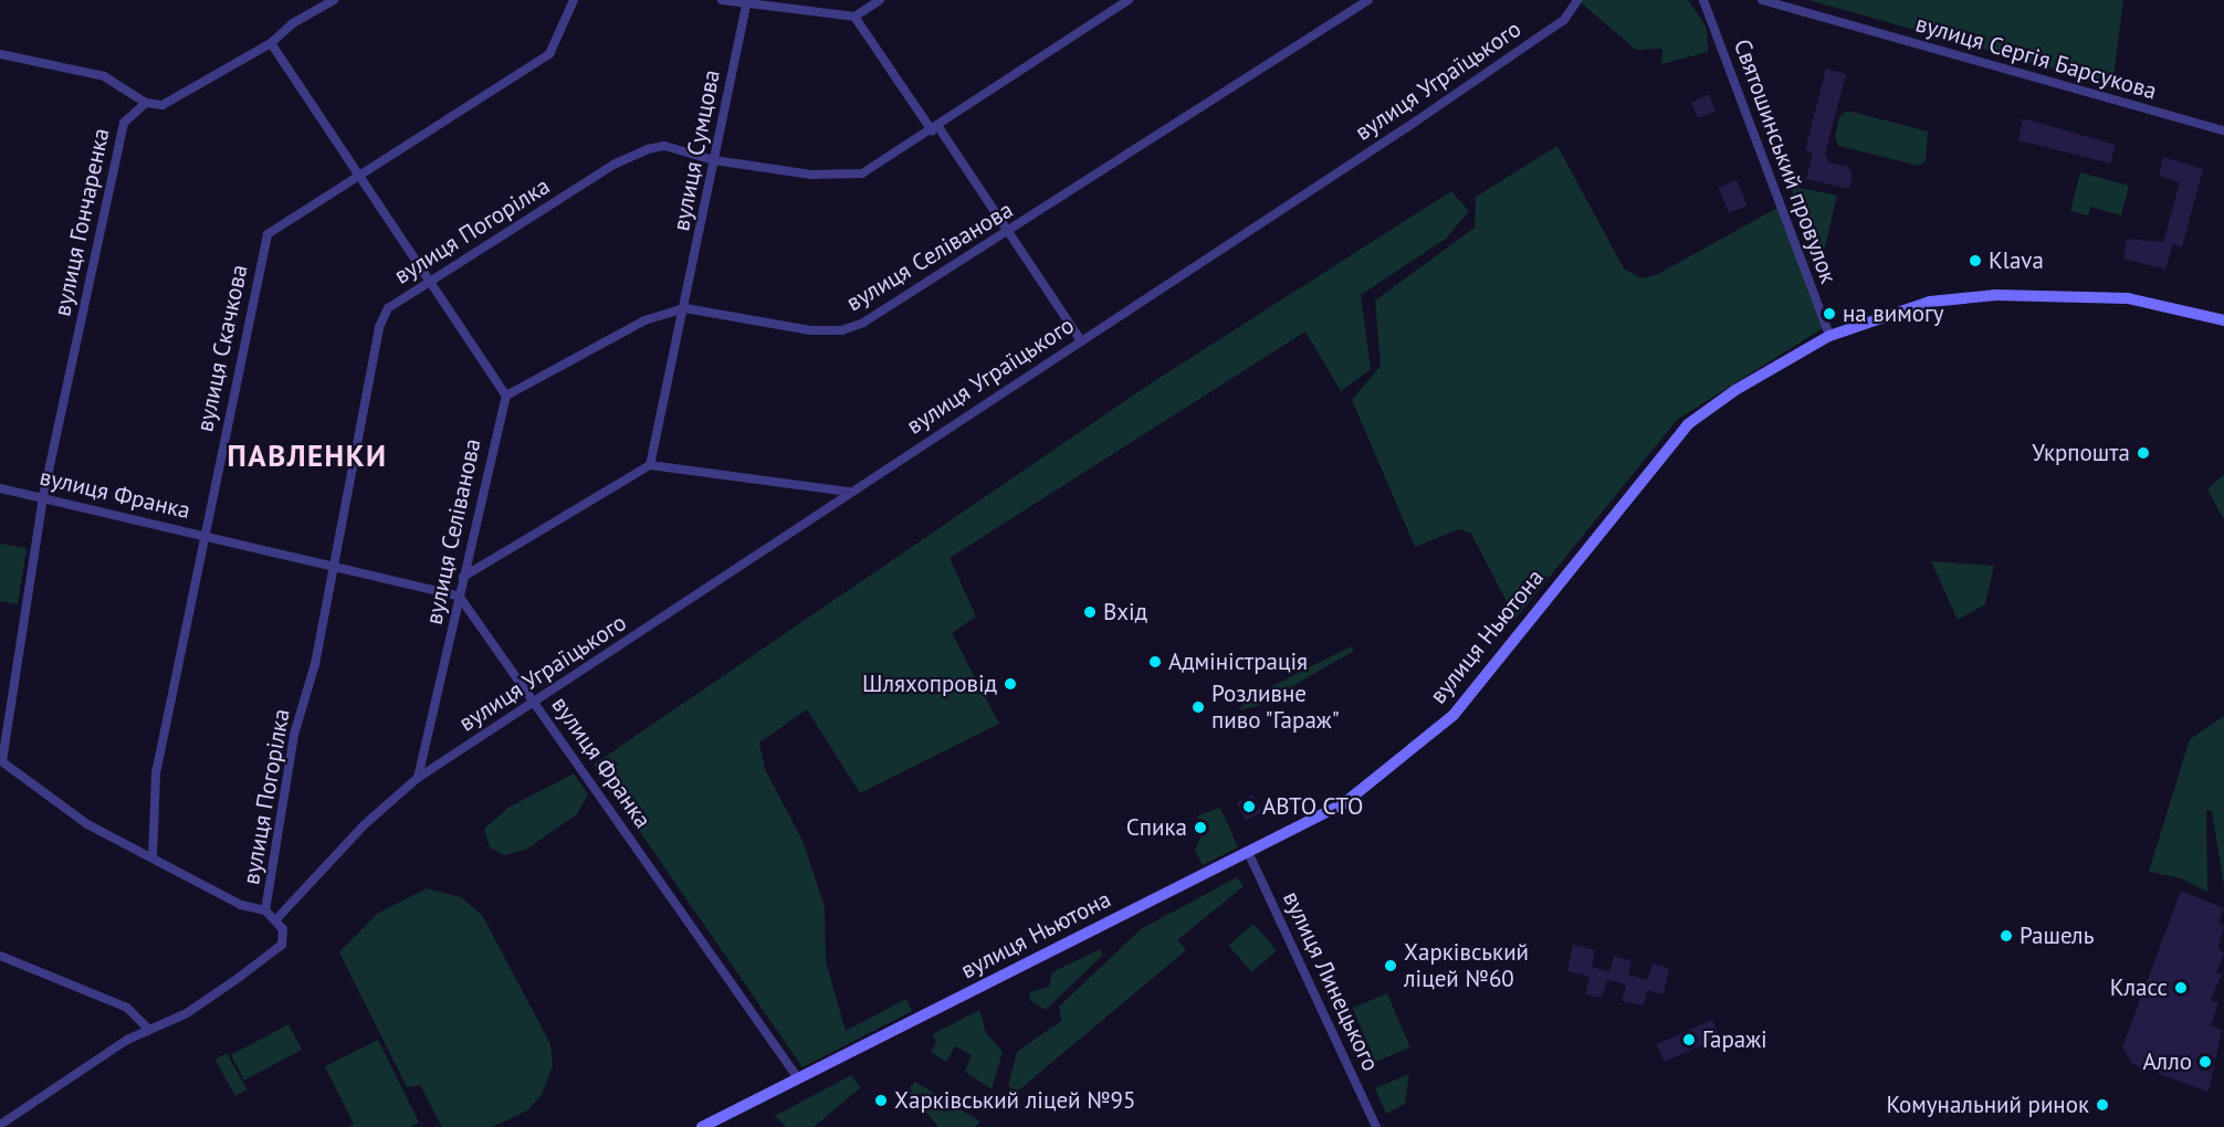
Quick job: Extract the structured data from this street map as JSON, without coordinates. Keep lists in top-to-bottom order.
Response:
{
  "streets": {
    "street": [
      "вулиця Сергія Барсукова",
      "вулиця Уграїцького",
      "вулиця Сумцова",
      "Святошинський провулок",
      "вулиця Гончаренка",
      "вулиця Погорілка",
      "вулиця Селіванова",
      "вулиця Скачкова",
      "вулиця Франка",
      "вулиця Ньютона",
      "вулиця Линецького"
    ]
  },
  "crossings": [
    ["вулиця Уграїцького", "вулиця Селіванова"],
    ["вулиця Уграїцького", "вулиця Франка"],
    ["вулиця Сумцова", "вулиця Погорілка"],
    ["вулиця Сумцова", "вулиця Селіванова"],
    ["Святошинський провулок", "вулиця Ньютона"],
    ["вулиця Гончаренка", "вулиця Франка"],
    ["вулиця Погорілка", "вулиця Франка"],
    ["вулиця Селіванова", "вулиця Франка"],
    ["вулиця Скачкова", "вулиця Франка"],
    ["вулиця Франка", "вулиця Ньютона"],
    ["вулиця Ньютона", "вулиця Линецького"]
  ],
  "districts": ["ПАВЛЕНКИ"],
  "places": [
    "Klava",
    "на вимогу",
    "Укрпошта",
    "Вхід",
    "Адміністрація",
    "Шляхопровід",
    "Розливне пиво \"Гараж\"",
    "АВТО СТО",
    "Спика",
    "Рашель",
    "Харківський ліцей №60",
    "Класс",
    "Гаражі",
    "Алло",
    "Харківський ліцей №95",
    "Комунальний ринок"
  ]
}
